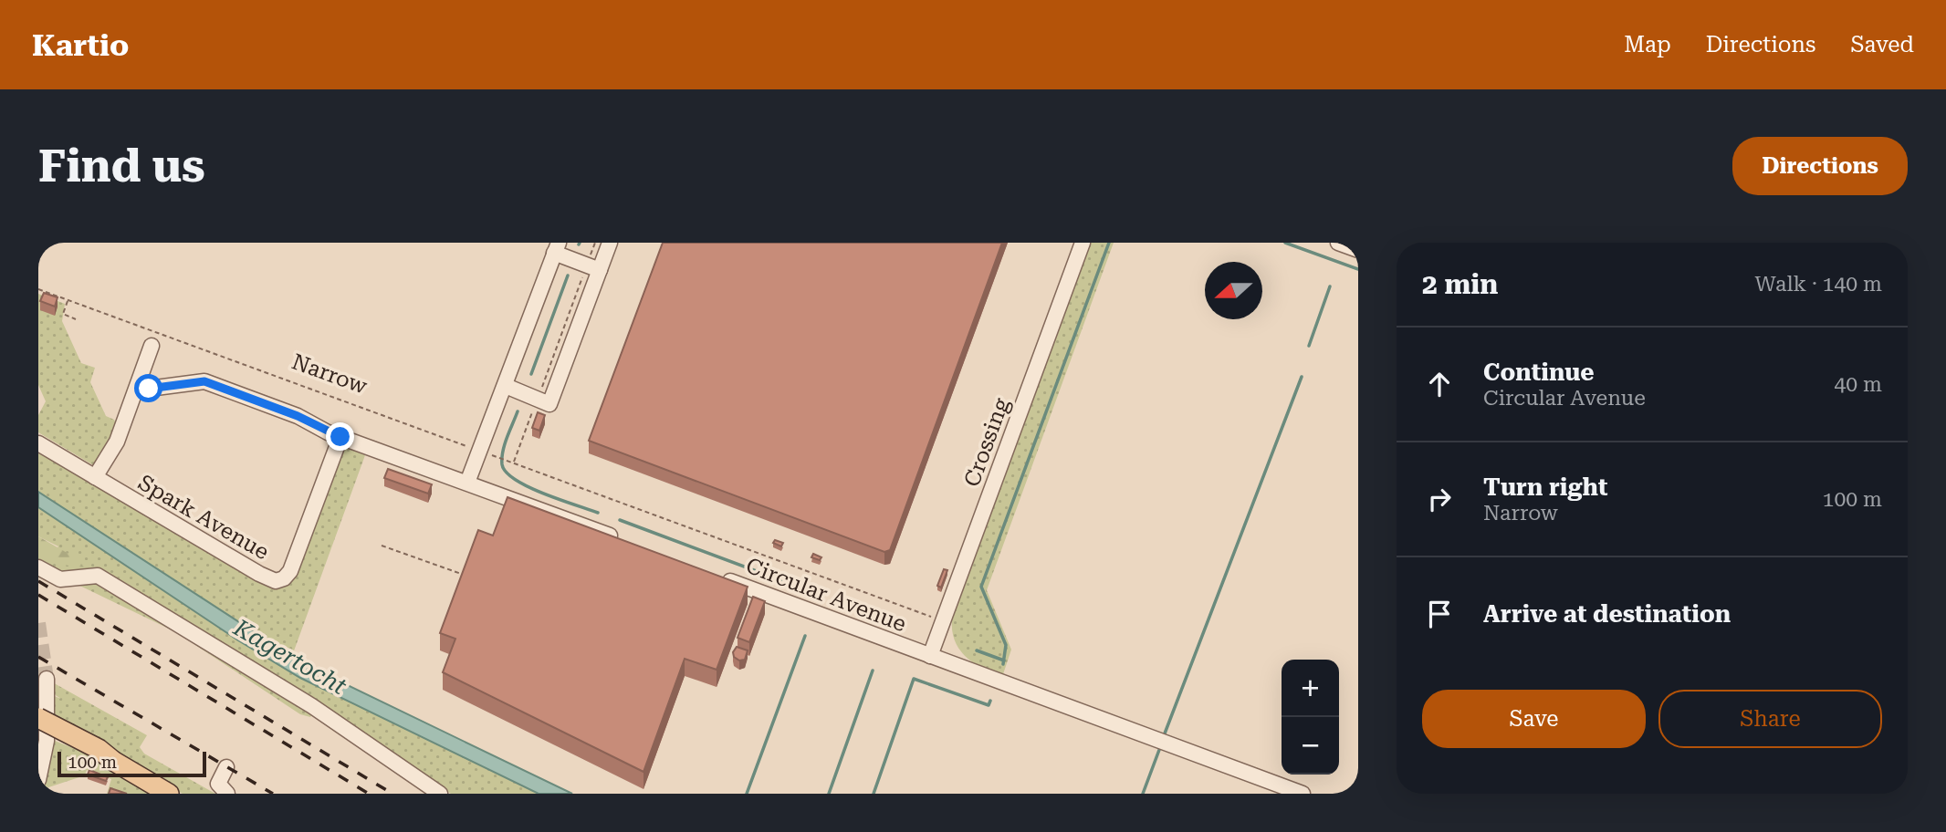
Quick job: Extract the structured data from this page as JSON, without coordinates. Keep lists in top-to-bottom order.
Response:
{
  "streets": {
    "street": ["Crossing", "Spark Avenue", "Circular Avenue"],
    "path": ["Narrow"]
  },
  "crossings": [
    ["Narrow", "Circular Avenue"],
    ["Crossing", "Circular Avenue"]
  ],
  "water": ["Kagertocht"],
  "scale_bar": "100 m",
  "north": "left",
  "page": {
    "header": "Kartio",
    "nav": ["Map", "Directions", "Saved"],
    "buttons": [
      "Directions",
      ["Save", "Share"]
    ],
    "title": "Find us",
    "heading": ["2 min", "Walk · 140 m"],
    "list": [
      ["Continue", "Circular Avenue", "40 m"],
      ["Turn right", "Narrow", "100 m"],
      "Arrive at destination"
    ],
    "map_buttons": ["+", "−"],
    "scale": "100 m"
  }
}
